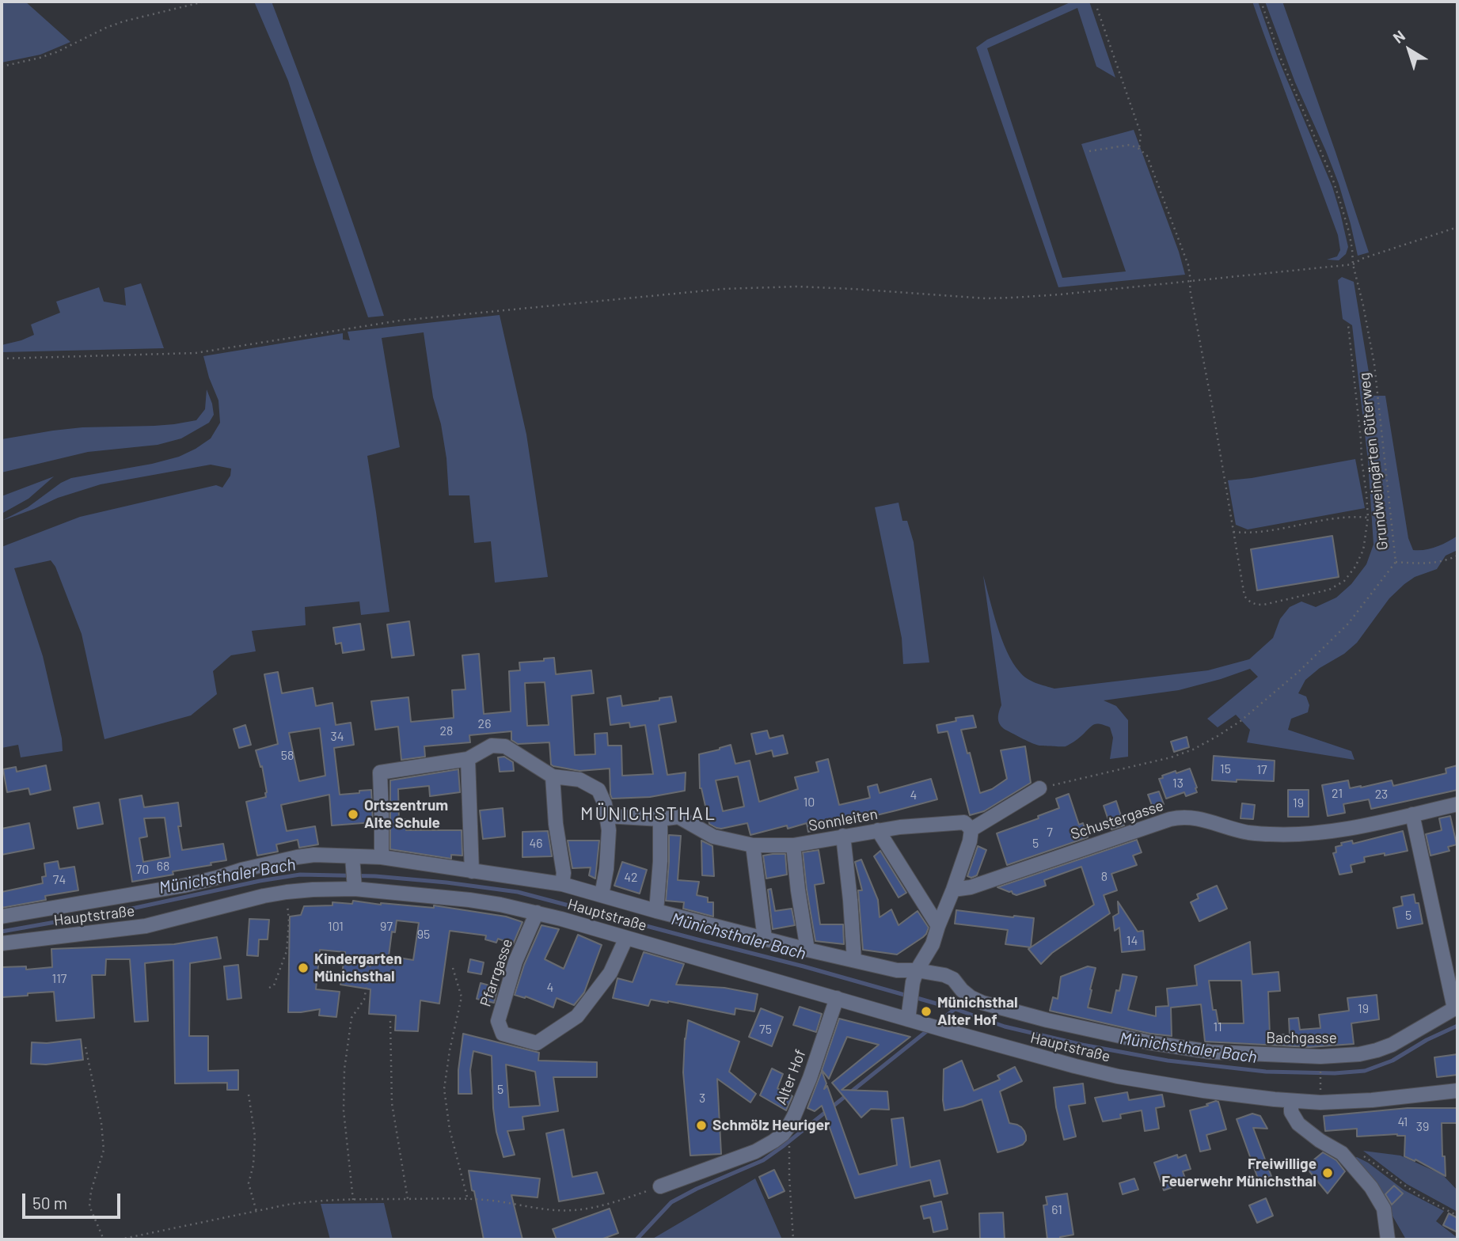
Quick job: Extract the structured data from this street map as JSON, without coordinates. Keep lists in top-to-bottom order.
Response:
{
  "streets": {
    "street": [
      "Sonnleiten",
      "Schustergasse",
      "Hauptstraße",
      "Pfarrgasse",
      "Bachgasse",
      "Alter Hof"
    ],
    "path": ["Grundweingärten Güterweg"]
  },
  "crossings": [
    ["Hauptstraße", "Pfarrgasse"],
    ["Hauptstraße", "Bachgasse"],
    ["Hauptstraße", "Alter Hof"]
  ],
  "districts": ["MÜNICHSTHAL"],
  "water": ["Münichsthaler Bach"],
  "places": [
    "Ortszentrum Alte Schule",
    "Kindergarten Münichsthal",
    "Münichsthal Alter Hof",
    "Schmölz Heuriger",
    "Freiwillige Feuerwehr Münichsthal"
  ],
  "house_numbers": [
    "26",
    "28",
    "34",
    "58",
    "15",
    "17",
    "13",
    "21",
    "23",
    "4",
    "10",
    "19",
    "7",
    "46",
    "5",
    "68",
    "70",
    "8",
    "42",
    "74",
    "5",
    "101",
    "97",
    "95",
    "14",
    "117",
    "4",
    "19",
    "11",
    "75",
    "5",
    "3",
    "41",
    "39",
    "61"
  ],
  "scale_bar": "50 m",
  "north": "top left"
}
